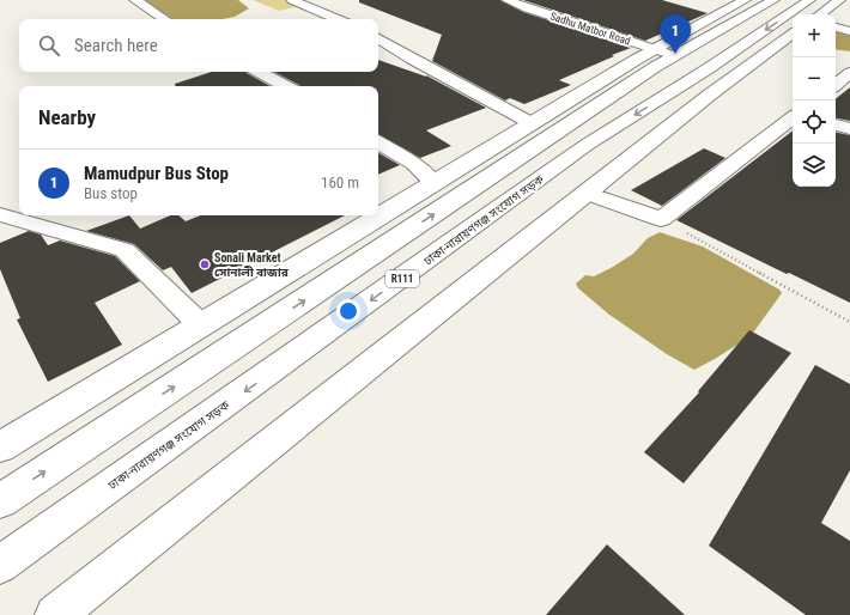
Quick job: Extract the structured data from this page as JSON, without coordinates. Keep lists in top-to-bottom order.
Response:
{
  "streets": {
    "street": ["Sadhu Matbor Road", "ঢাকা-নারায়ণগঞ্জ সংযোগ সড়ক", "R111"]
  },
  "places": ["Sonali Market সোনালী বাজার"],
  "page": {
    "map_buttons": ["+", "−"],
    "pins": "1",
    "search": "Search here",
    "heading": "Nearby",
    "list": [
      {
        "mark": "1",
        "name": "Mamudpur Bus Stop",
        "note": "Bus stop",
        "value": "160 m"
      }
    ]
  }
}
